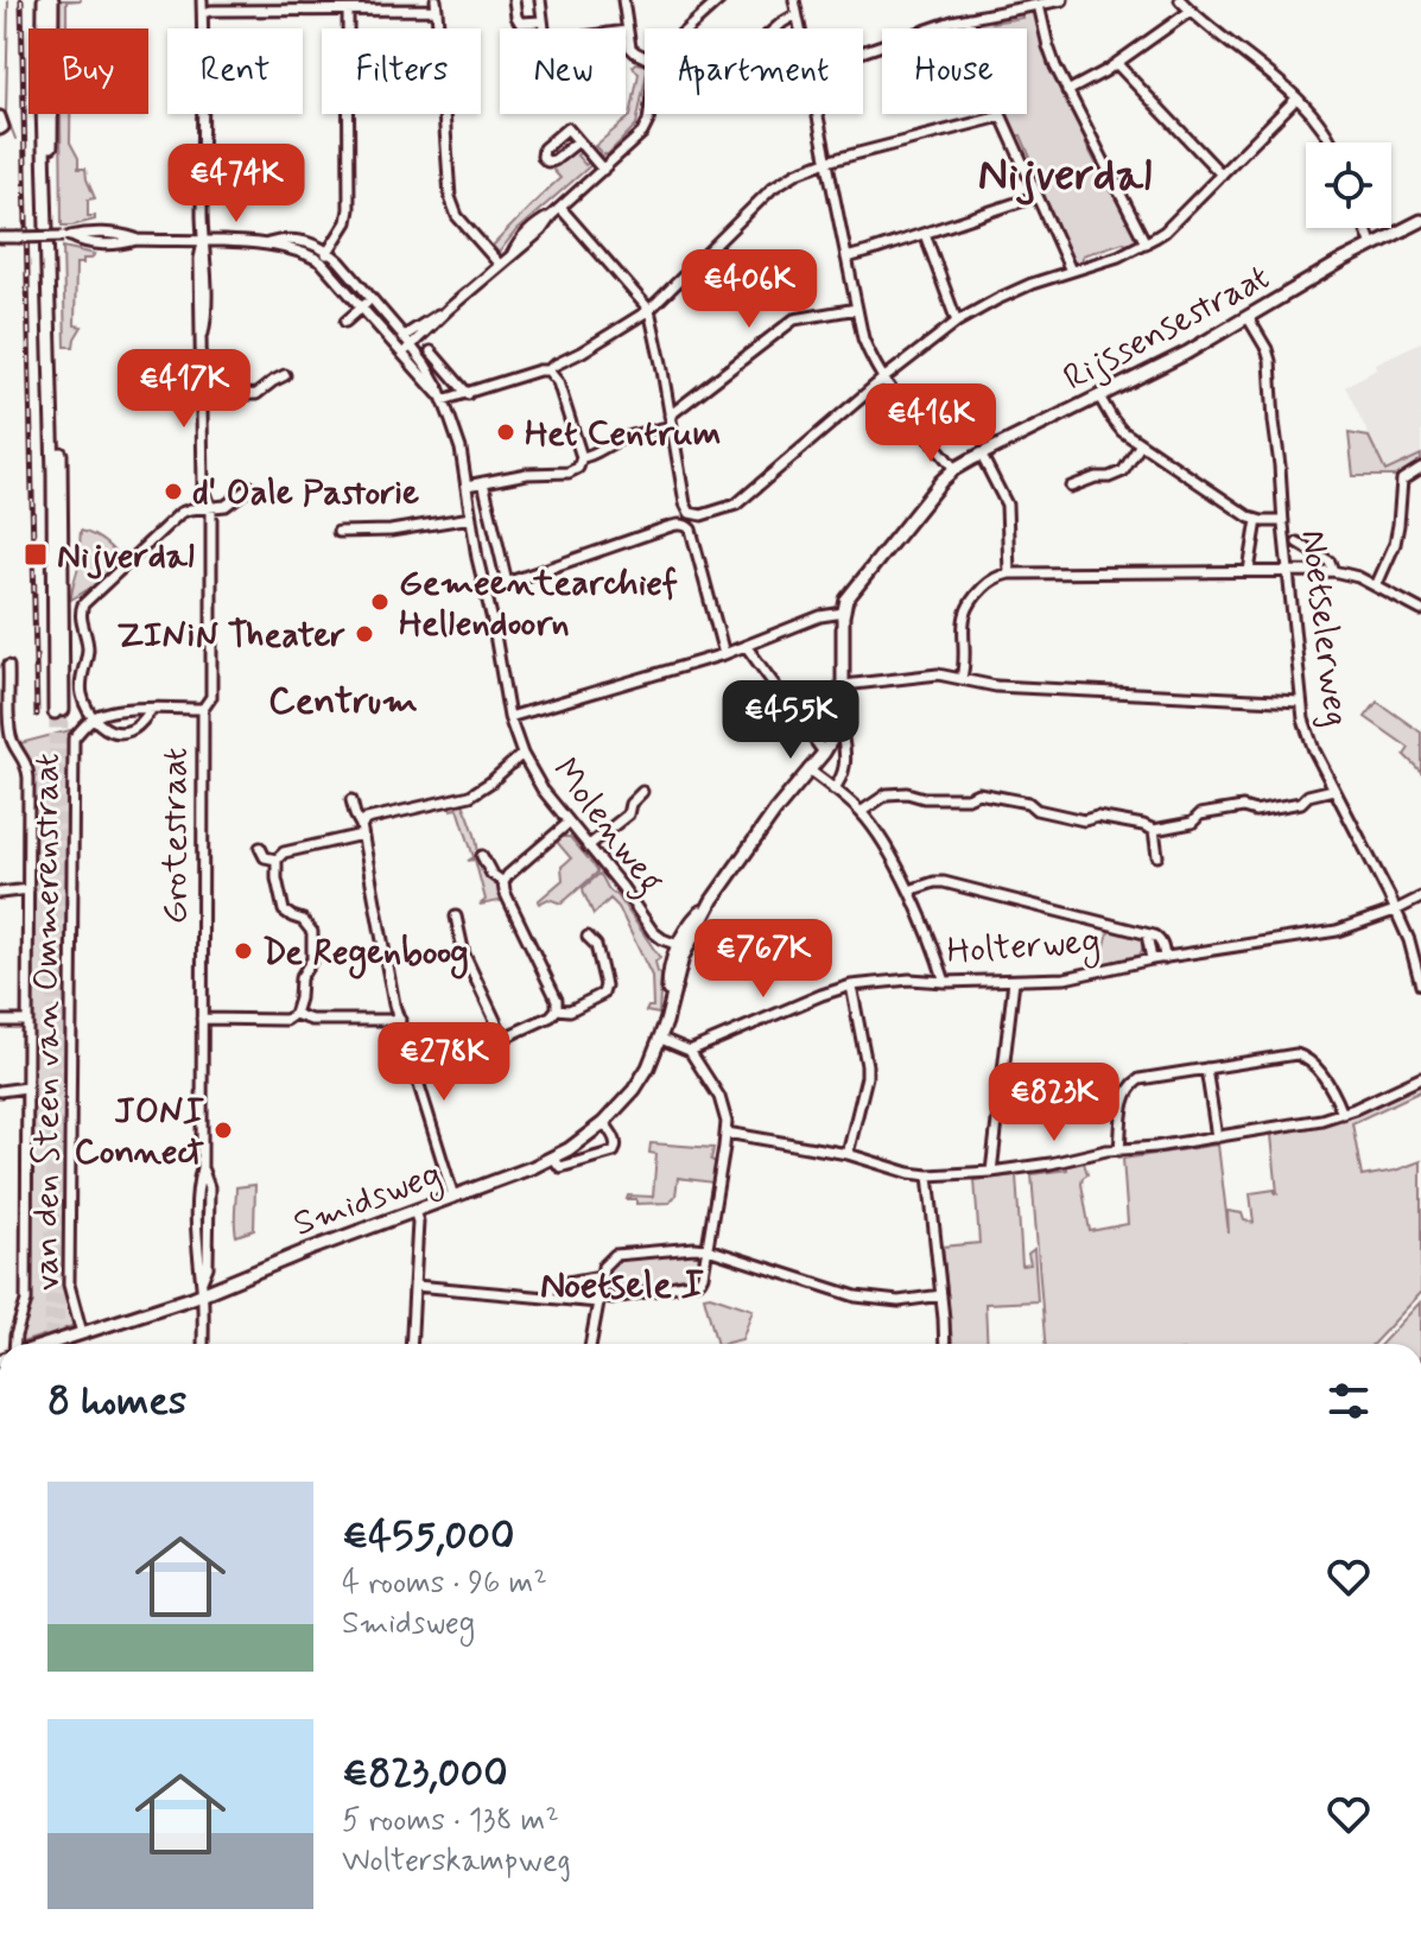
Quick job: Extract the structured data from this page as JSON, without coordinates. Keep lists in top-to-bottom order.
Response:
{
  "streets": {
    "main road": ["Rijssensestraat", "Smidsweg"],
    "street": [
      "Noetselerweg",
      "Molenweg",
      "Grotestraat",
      "Holterweg",
      "van den Steen van Ommerenstraat"
    ]
  },
  "crossings": [
    ["Rijssensestraat", "Noetselerweg"],
    ["Rijssensestraat", "Smidsweg"],
    ["Noetselerweg", "Holterweg"],
    ["Molenweg", "Smidsweg"],
    ["Grotestraat", "Smidsweg"],
    ["van den Steen van Ommerenstraat", "Smidsweg"]
  ],
  "districts": ["Nijverdal", "Centrum", "Noetsele I"],
  "places": {
    "other": [
      "Het Centrum",
      "d' Oale Pastorie",
      "Gemeentearchief Hellendoorn",
      "ZINiN Theater",
      "De Regenboog",
      "JONI Connect"
    ],
    "transit": ["Nijverdal"]
  },
  "page": {
    "chip": [
      "Buy",
      "Rent",
      "Filters",
      "New",
      "Apartment",
      "House"
    ],
    "price": [
      "€474K",
      "€406K",
      "€417K",
      "€416K",
      "€455K",
      "€767K",
      "€278K",
      "€823K"
    ],
    "heading": "8 homes",
    "list": [
      {
        "name": "€455,000",
        "note": "4 rooms · 96 m² · Smidsweg"
      },
      {
        "name": "€823,000",
        "note": "5 rooms · 138 m² · Wolterskampweg"
      }
    ]
  }
}
